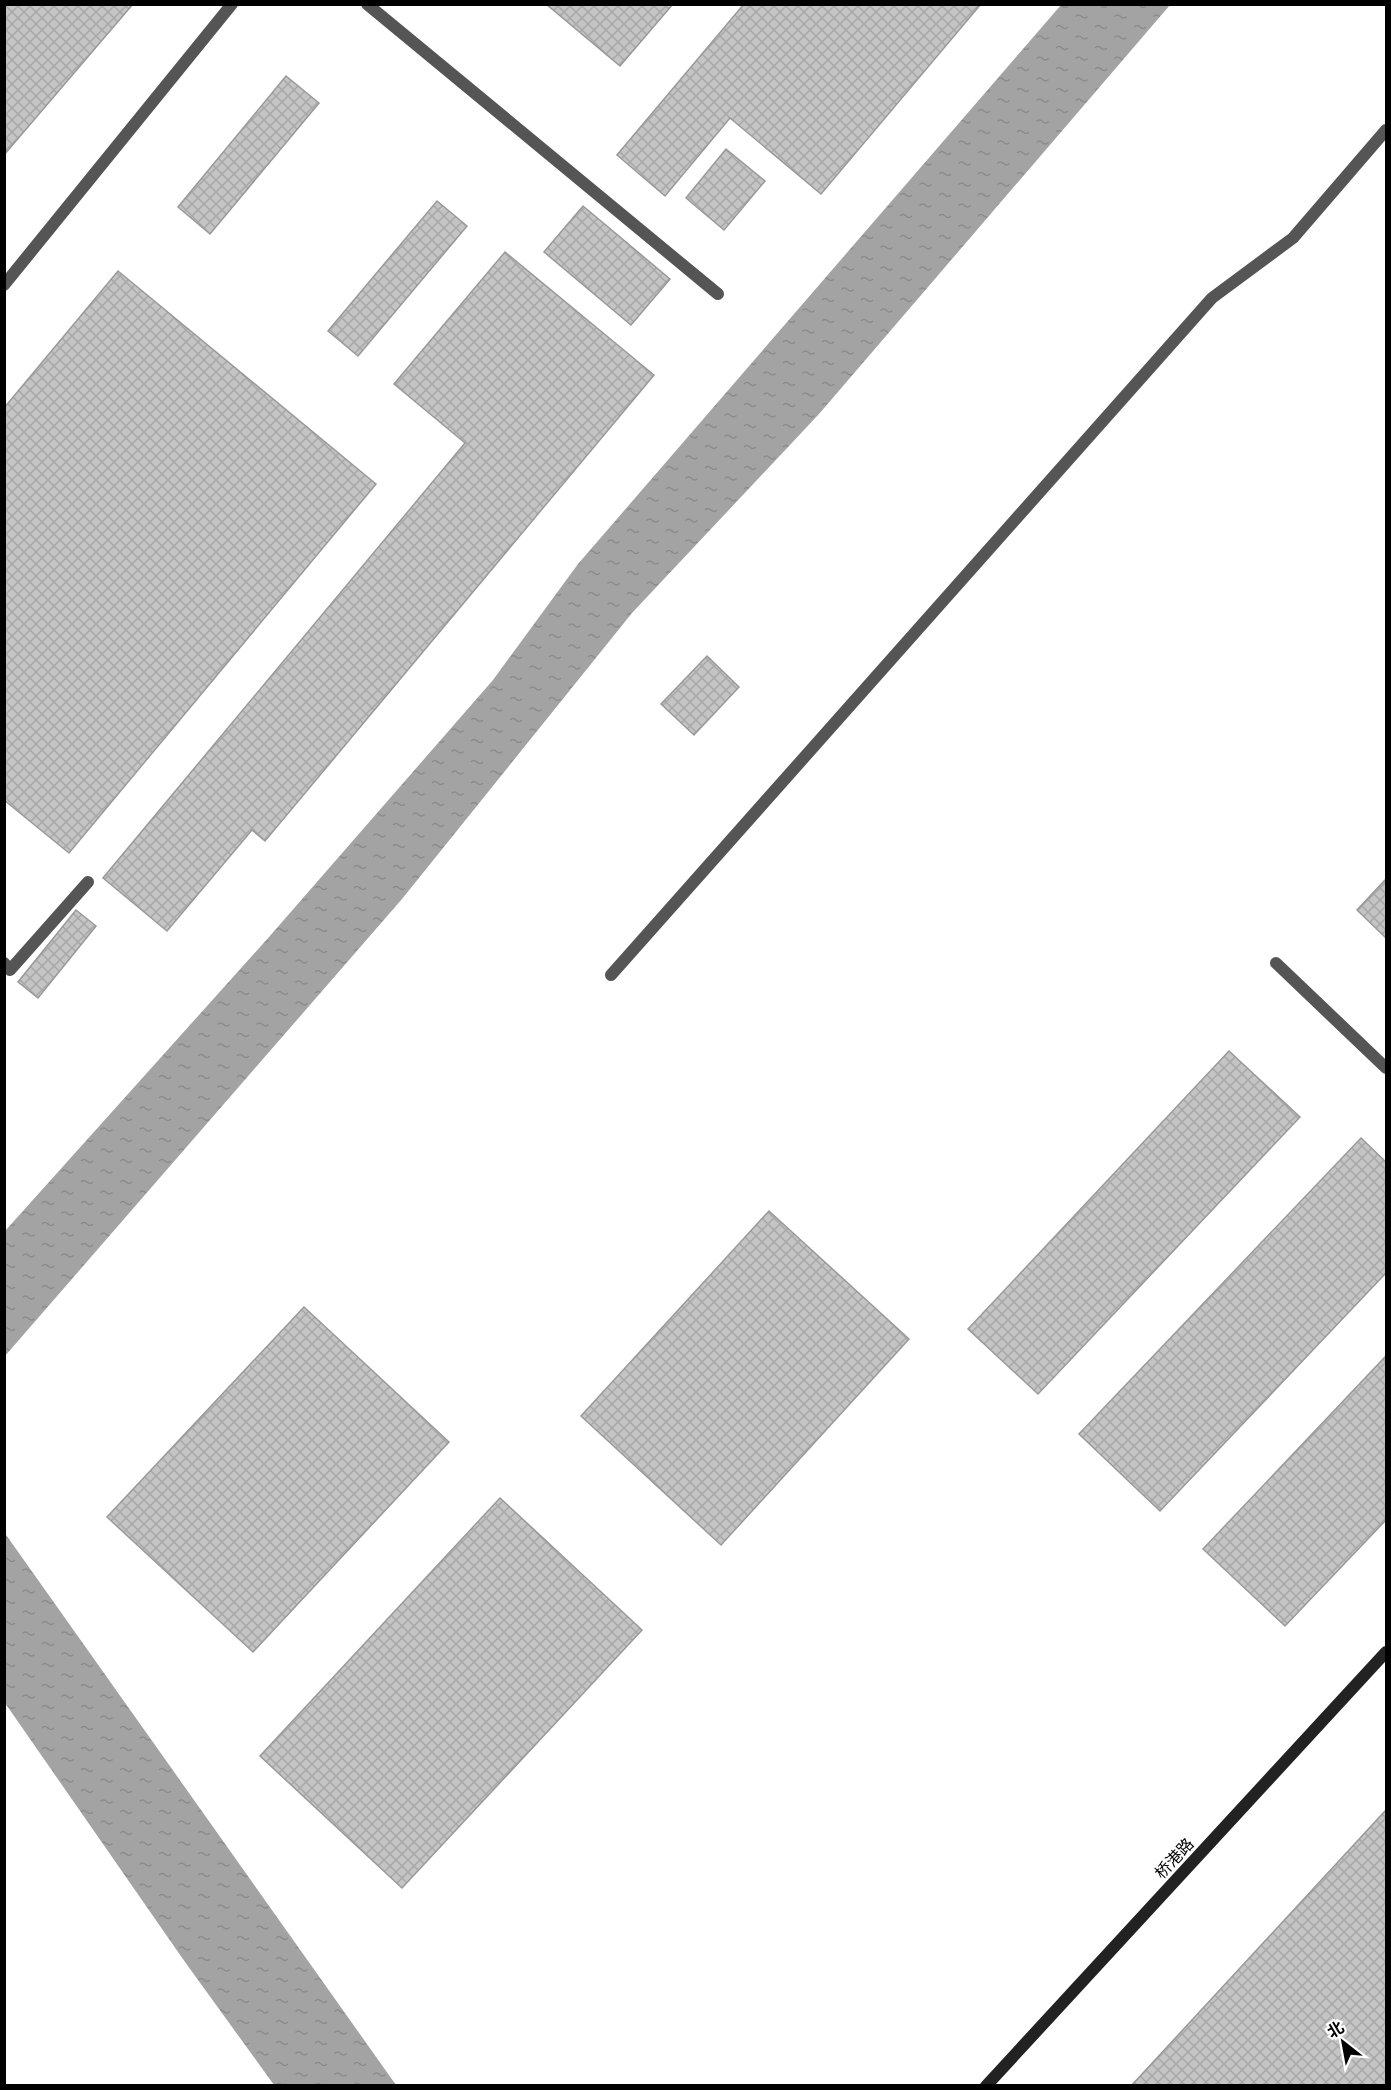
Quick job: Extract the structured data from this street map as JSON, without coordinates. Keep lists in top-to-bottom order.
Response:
{
  "streets": {
    "street": ["桥港路"]
  },
  "north": "top left"
}
